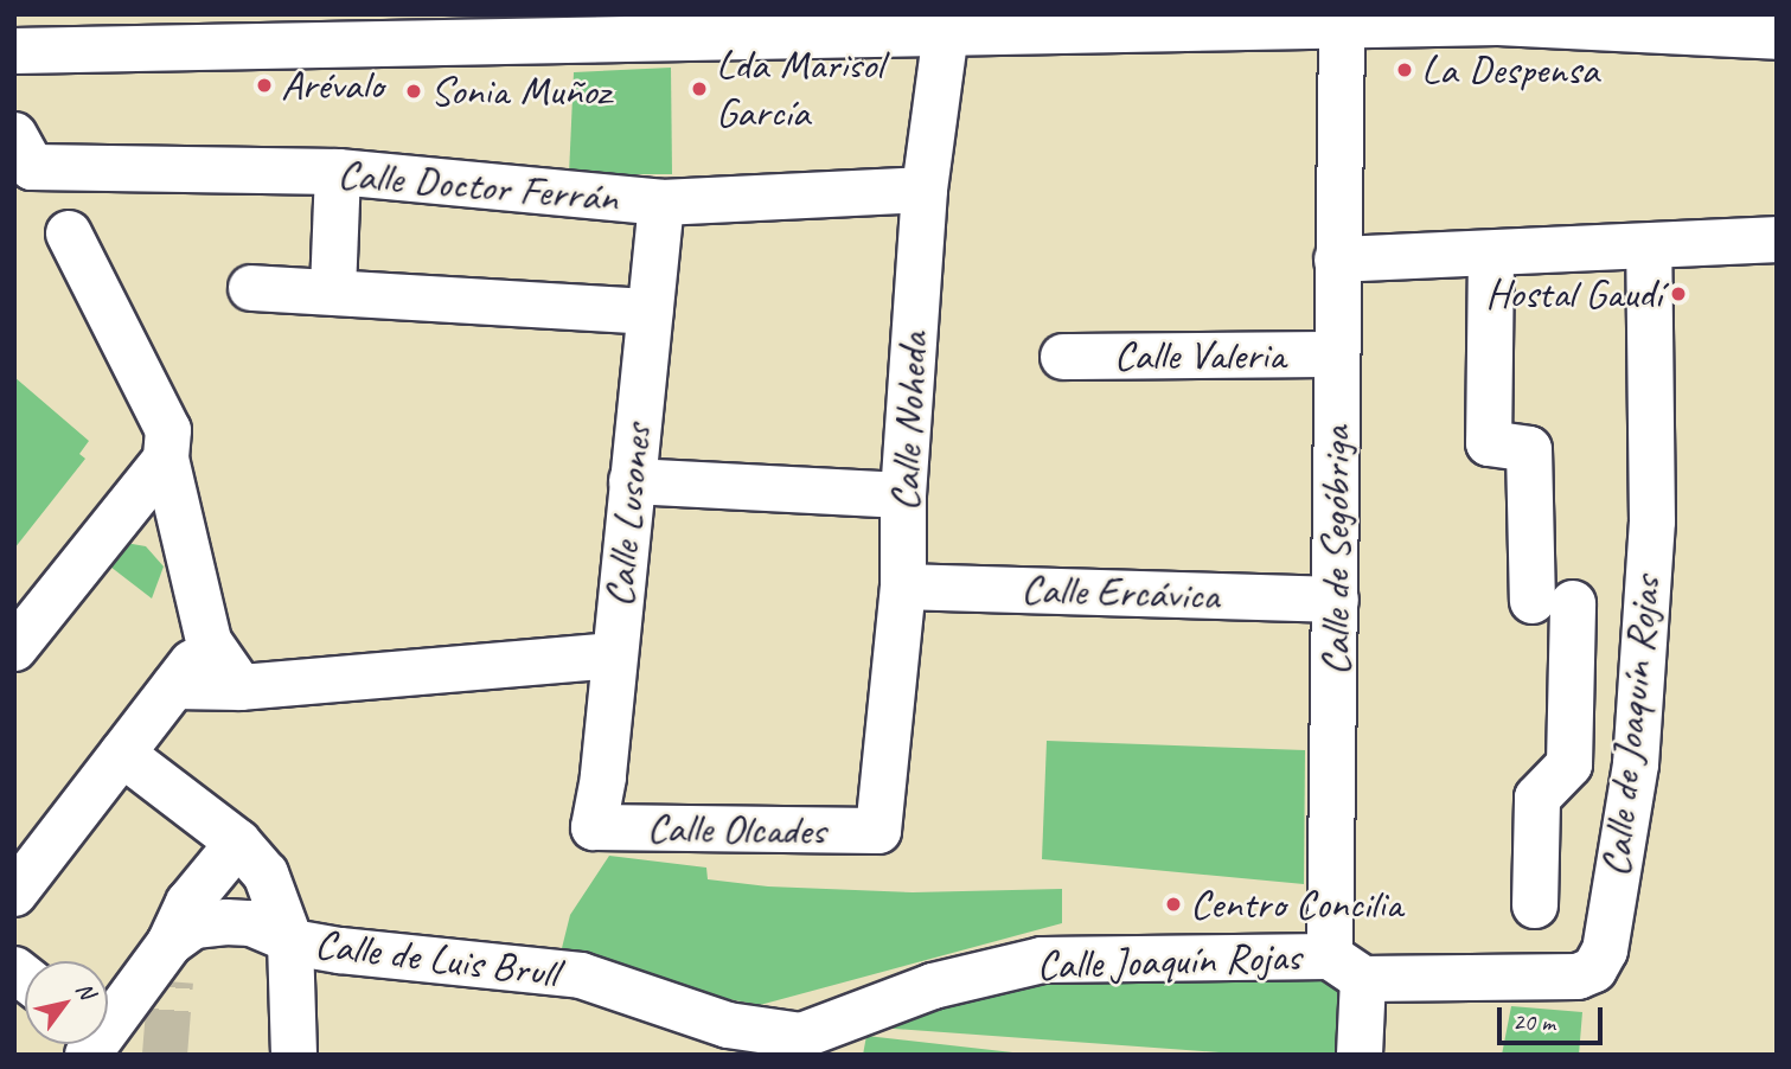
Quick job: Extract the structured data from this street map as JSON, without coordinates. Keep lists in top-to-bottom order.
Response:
{
  "streets": {
    "street": [
      "Calle Doctor Ferrán",
      "Calle Valeria",
      "Calle Noheda",
      "Calle Lusones",
      "Calle de Segóbriga",
      "Calle Ercávica",
      "Calle de Joaquín Rojas",
      "Calle Olcades",
      "Calle de Luis Brull",
      "Calle Joaquín Rojas"
    ]
  },
  "crossings": [
    ["Calle Doctor Ferrán", "Calle Noheda"],
    ["Calle Doctor Ferrán", "Calle Lusones"],
    ["Calle Valeria", "Calle de Segóbriga"],
    ["Calle Noheda", "Calle Ercávica"],
    ["Calle Noheda", "Calle Olcades"],
    ["Calle Lusones", "Calle Olcades"],
    ["Calle de Segóbriga", "Calle Ercávica"],
    ["Calle de Segóbriga", "Calle de Joaquín Rojas"],
    ["Calle de Segóbriga", "Calle Joaquín Rojas"],
    ["Calle de Joaquín Rojas", "Calle Joaquín Rojas"],
    ["Calle de Luis Brull", "Calle Joaquín Rojas"]
  ],
  "places": [
    "La Despensa",
    "Arévalo",
    "Lda Marisol García",
    "Sonia Muñoz",
    "Hostal Gaudí",
    "Centro Concilia"
  ],
  "scale_bar": "20 m",
  "north": "top right"
}
